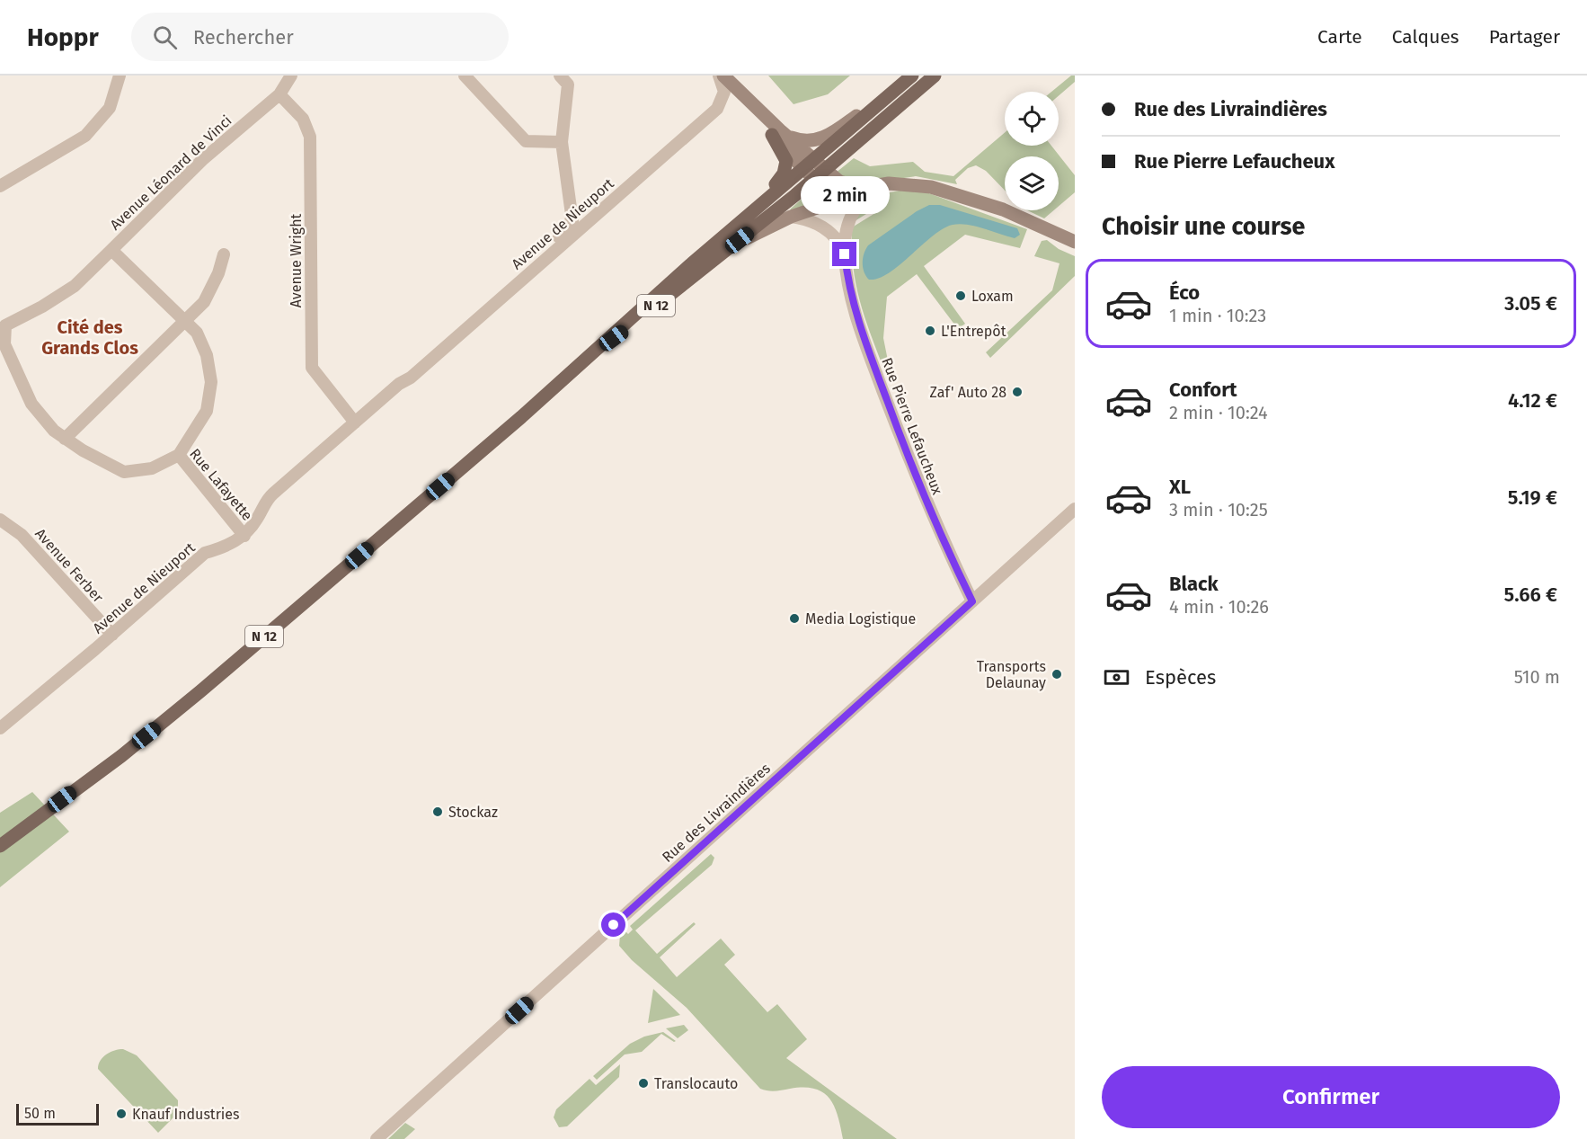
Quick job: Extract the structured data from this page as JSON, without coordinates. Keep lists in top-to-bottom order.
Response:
{
  "streets": {
    "main road": ["N 12"],
    "street": [
      "Avenue Léonard de Vinci",
      "Avenue de Nieuport",
      "Avenue Wright",
      "Rue Pierre Lefaucheux",
      "Rue Lafayette",
      "Avenue Ferber",
      "Rue des Livraindières"
    ]
  },
  "crossings": [
    ["Avenue Léonard de Vinci", "Avenue Wright"],
    ["Avenue Léonard de Vinci", "Rue Lafayette"],
    ["Avenue de Nieuport", "Avenue Wright"],
    ["Avenue de Nieuport", "Rue Lafayette"],
    ["Avenue de Nieuport", "Avenue Ferber"],
    ["Rue Pierre Lefaucheux", "Rue des Livraindières"]
  ],
  "districts": ["Cité des Grands Clos"],
  "places": [
    "Loxam",
    "L'Entrepôt",
    "Zaf' Auto 28",
    "Media Logistique",
    "Transports Delaunay",
    "Stockaz",
    "Translocauto",
    "Knauf Industries"
  ],
  "scale_bar": "50 m",
  "page": {
    "header": "Hoppr",
    "search": "Rechercher",
    "nav": ["Carte", "Calques", "Partager"],
    "banner": ["Rue des Livraindières", "Rue Pierre Lefaucheux"],
    "bubble": "2 min",
    "heading": "Choisir une course",
    "list": [
      {
        "name": "Éco",
        "note": "1 min · 10:23",
        "value": "3.05 €"
      },
      {
        "name": "Confort",
        "note": "2 min · 10:24",
        "value": "4.12 €"
      },
      {
        "name": "XL",
        "note": "3 min · 10:25",
        "value": "5.19 €"
      },
      {
        "name": "Black",
        "note": "4 min · 10:26",
        "value": "5.66 €"
      }
    ],
    "pay": ["Espèces", "510 m"],
    "buttons": "Confirmer",
    "scale": "50 m"
  }
}
